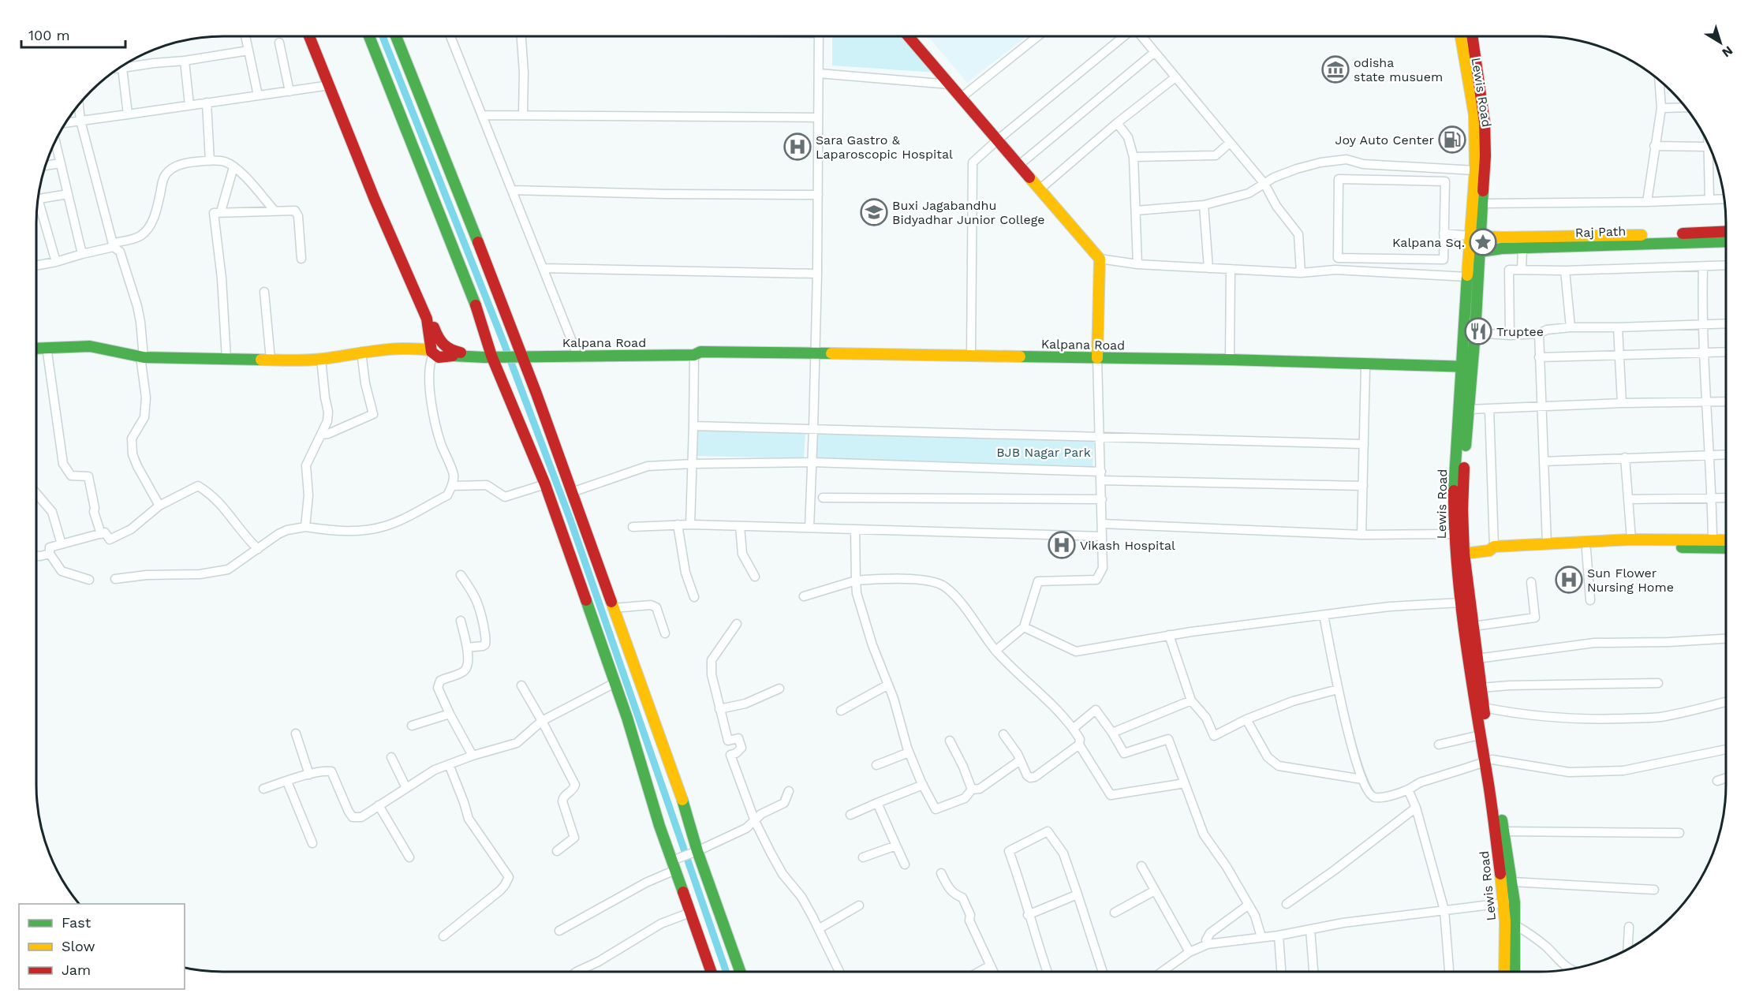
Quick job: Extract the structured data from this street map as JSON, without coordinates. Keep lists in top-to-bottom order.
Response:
{
  "streets": {
    "street": ["Lewis Road", "Raj Path", "Kalpana Road"]
  },
  "crossings": [
    ["Lewis Road", "Raj Path"],
    ["Lewis Road", "Kalpana Road"]
  ],
  "parks": ["BJB Nagar Park"],
  "places": {
    "museum": ["odisha state musuem"],
    "fuel station": ["Joy Auto Center"],
    "hospital": ["Sara Gastro & Laparoscopic Hospital", "Vikash Hospital", "Sun Flower Nursing Home"],
    "school or university": ["Buxi Jagabandhu Bidyadhar Junior College"],
    "place": ["Kalpana Sq."],
    "restaurant": ["Truptee"]
  },
  "legend": ["Fast", "Slow", "Jam"],
  "scale_bar": "100 m",
  "north": "bottom right"
}
